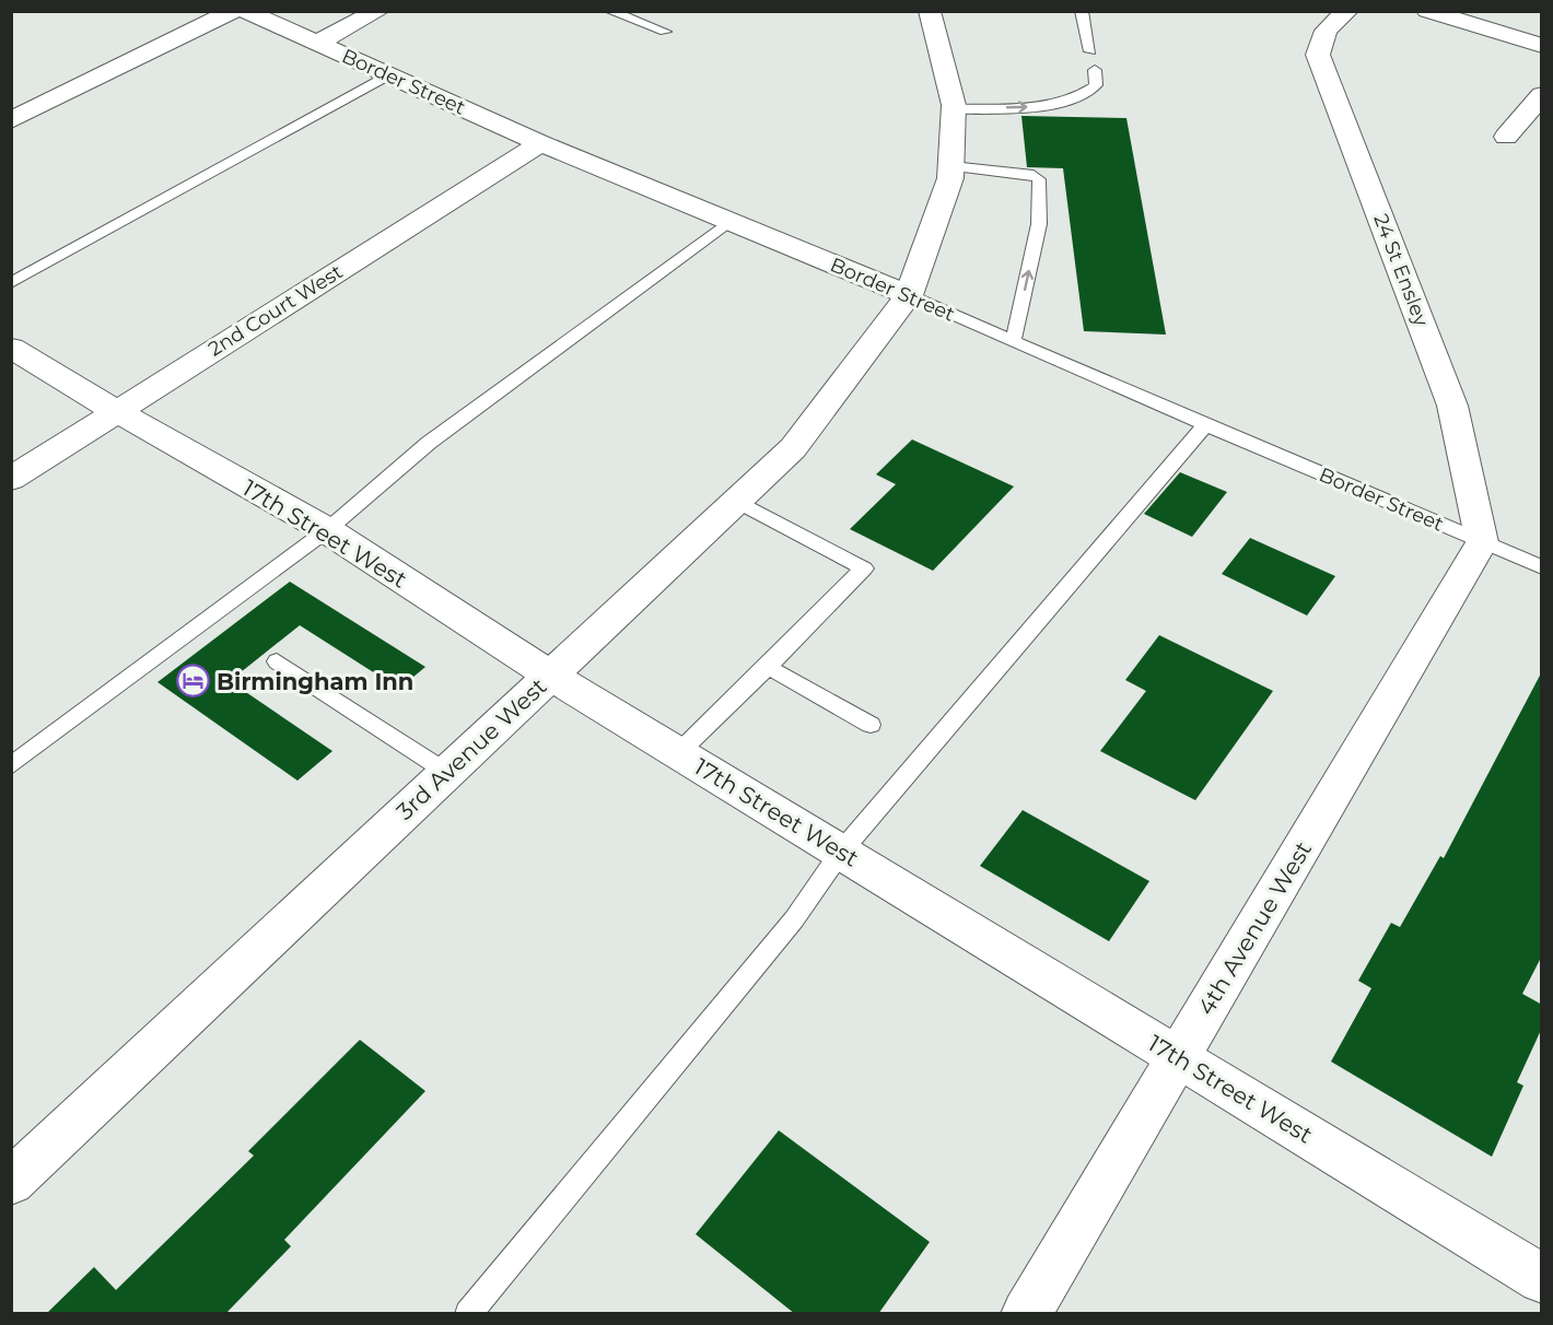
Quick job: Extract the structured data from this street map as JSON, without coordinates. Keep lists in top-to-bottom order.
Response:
{
  "streets": {
    "street": [
      "Border Street",
      "24 St Ensley",
      "2nd Court West",
      "17th Street West",
      "3rd Avenue West",
      "4th Avenue West"
    ]
  },
  "crossings": [
    ["Border Street", "24 St Ensley"],
    ["Border Street", "2nd Court West"],
    ["Border Street", "3rd Avenue West"],
    ["Border Street", "4th Avenue West"],
    ["24 St Ensley", "4th Avenue West"],
    ["2nd Court West", "17th Street West"],
    ["17th Street West", "3rd Avenue West"],
    ["17th Street West", "4th Avenue West"]
  ],
  "places": {
    "hotel": ["Birmingham Inn"]
  }
}
